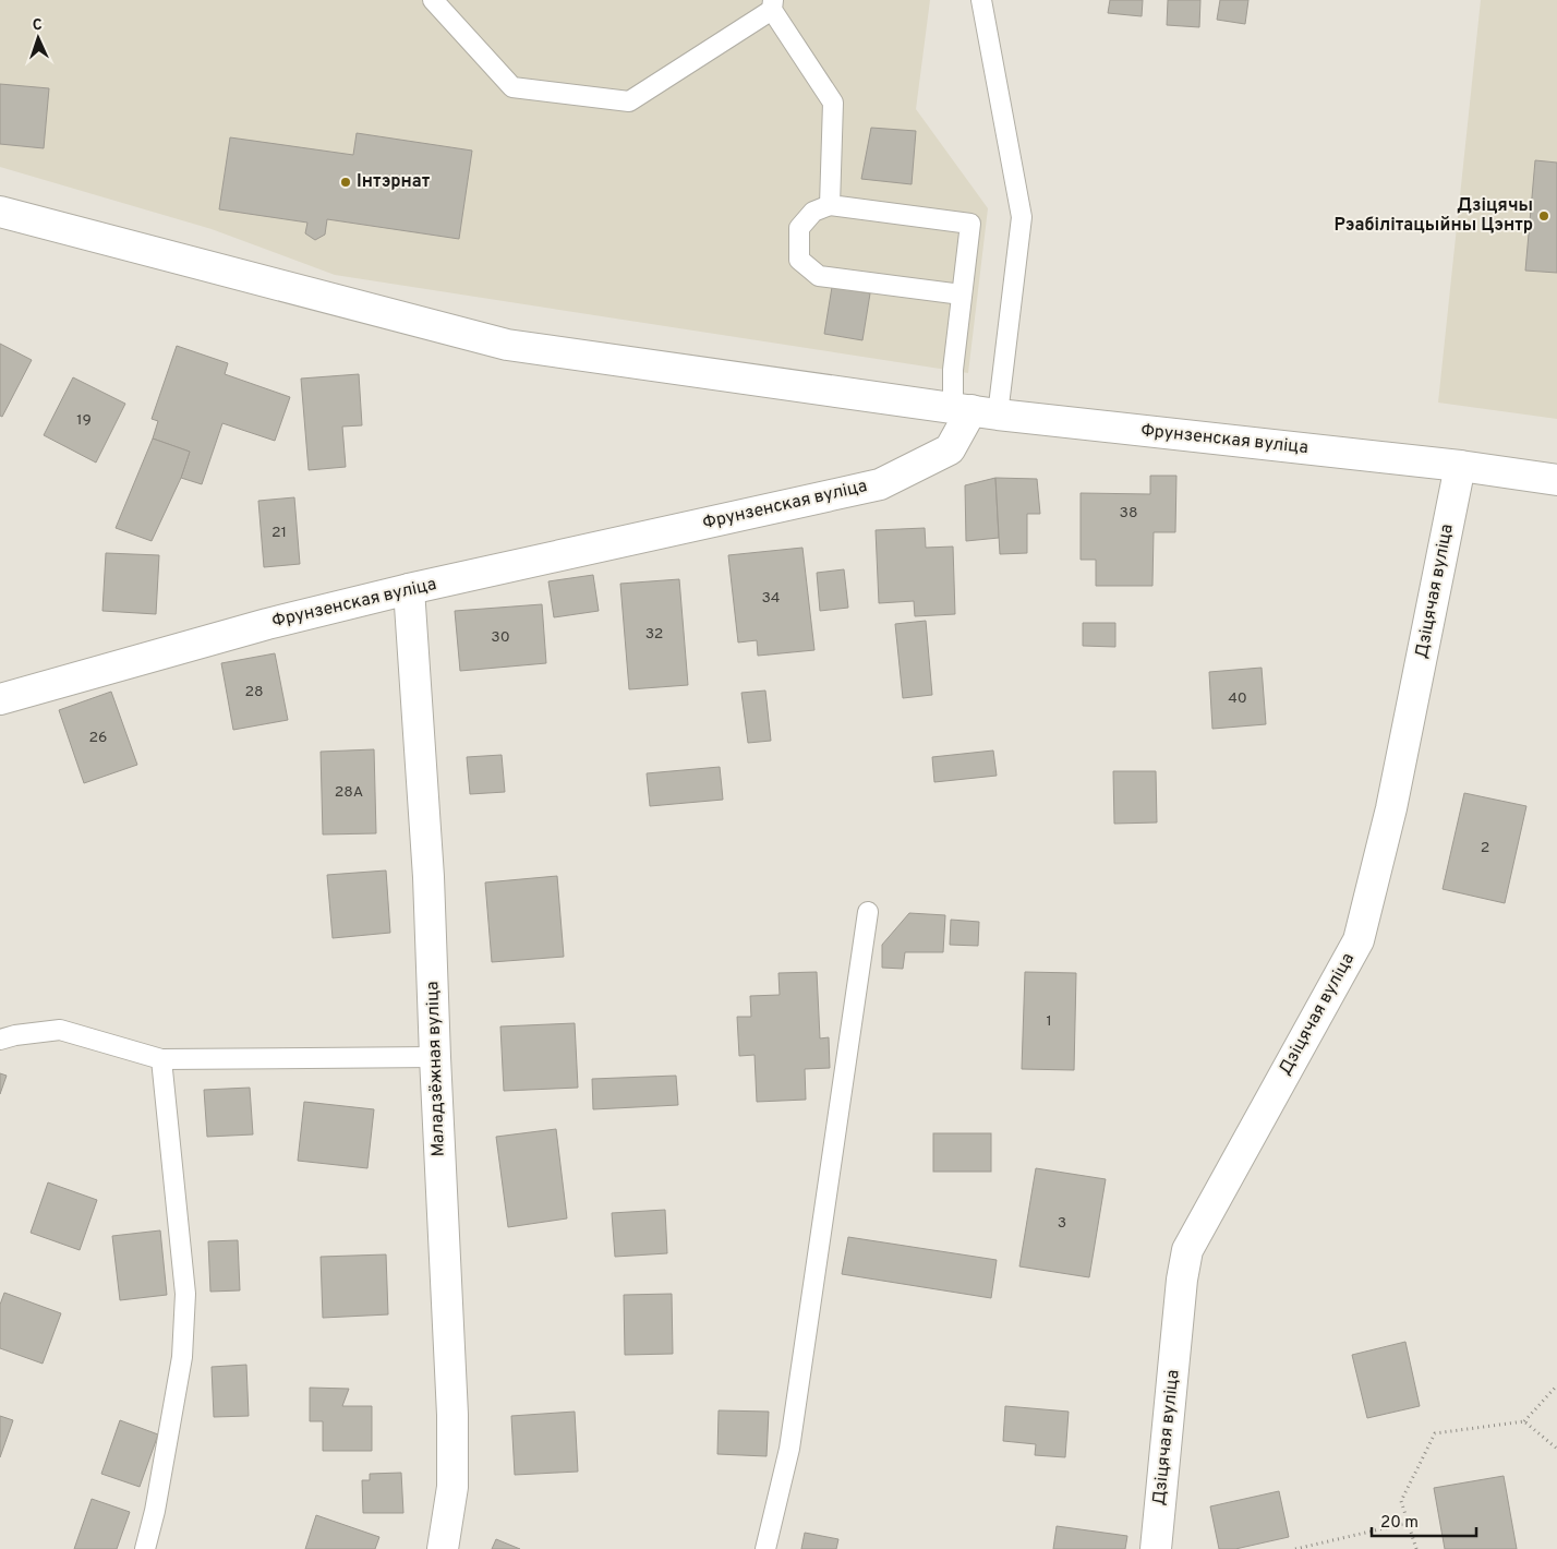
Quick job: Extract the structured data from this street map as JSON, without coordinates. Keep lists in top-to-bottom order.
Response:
{
  "streets": {
    "street": ["Фрунзенская вуліца", "Дзіцячая вуліца", "Маладзёжная вуліца"]
  },
  "crossings": [
    ["Фрунзенская вуліца", "Дзіцячая вуліца"],
    ["Фрунзенская вуліца", "Маладзёжная вуліца"]
  ],
  "places": ["Інтэрнат", "Дзіцячы Рэабілітацыйны Цэнтр"],
  "house_numbers": [
    "19",
    "38",
    "21",
    "34",
    "32",
    "30",
    "28",
    "40",
    "26",
    "28А",
    "2",
    "1",
    "3"
  ],
  "scale_bar": "20 m",
  "north": "top"
}
